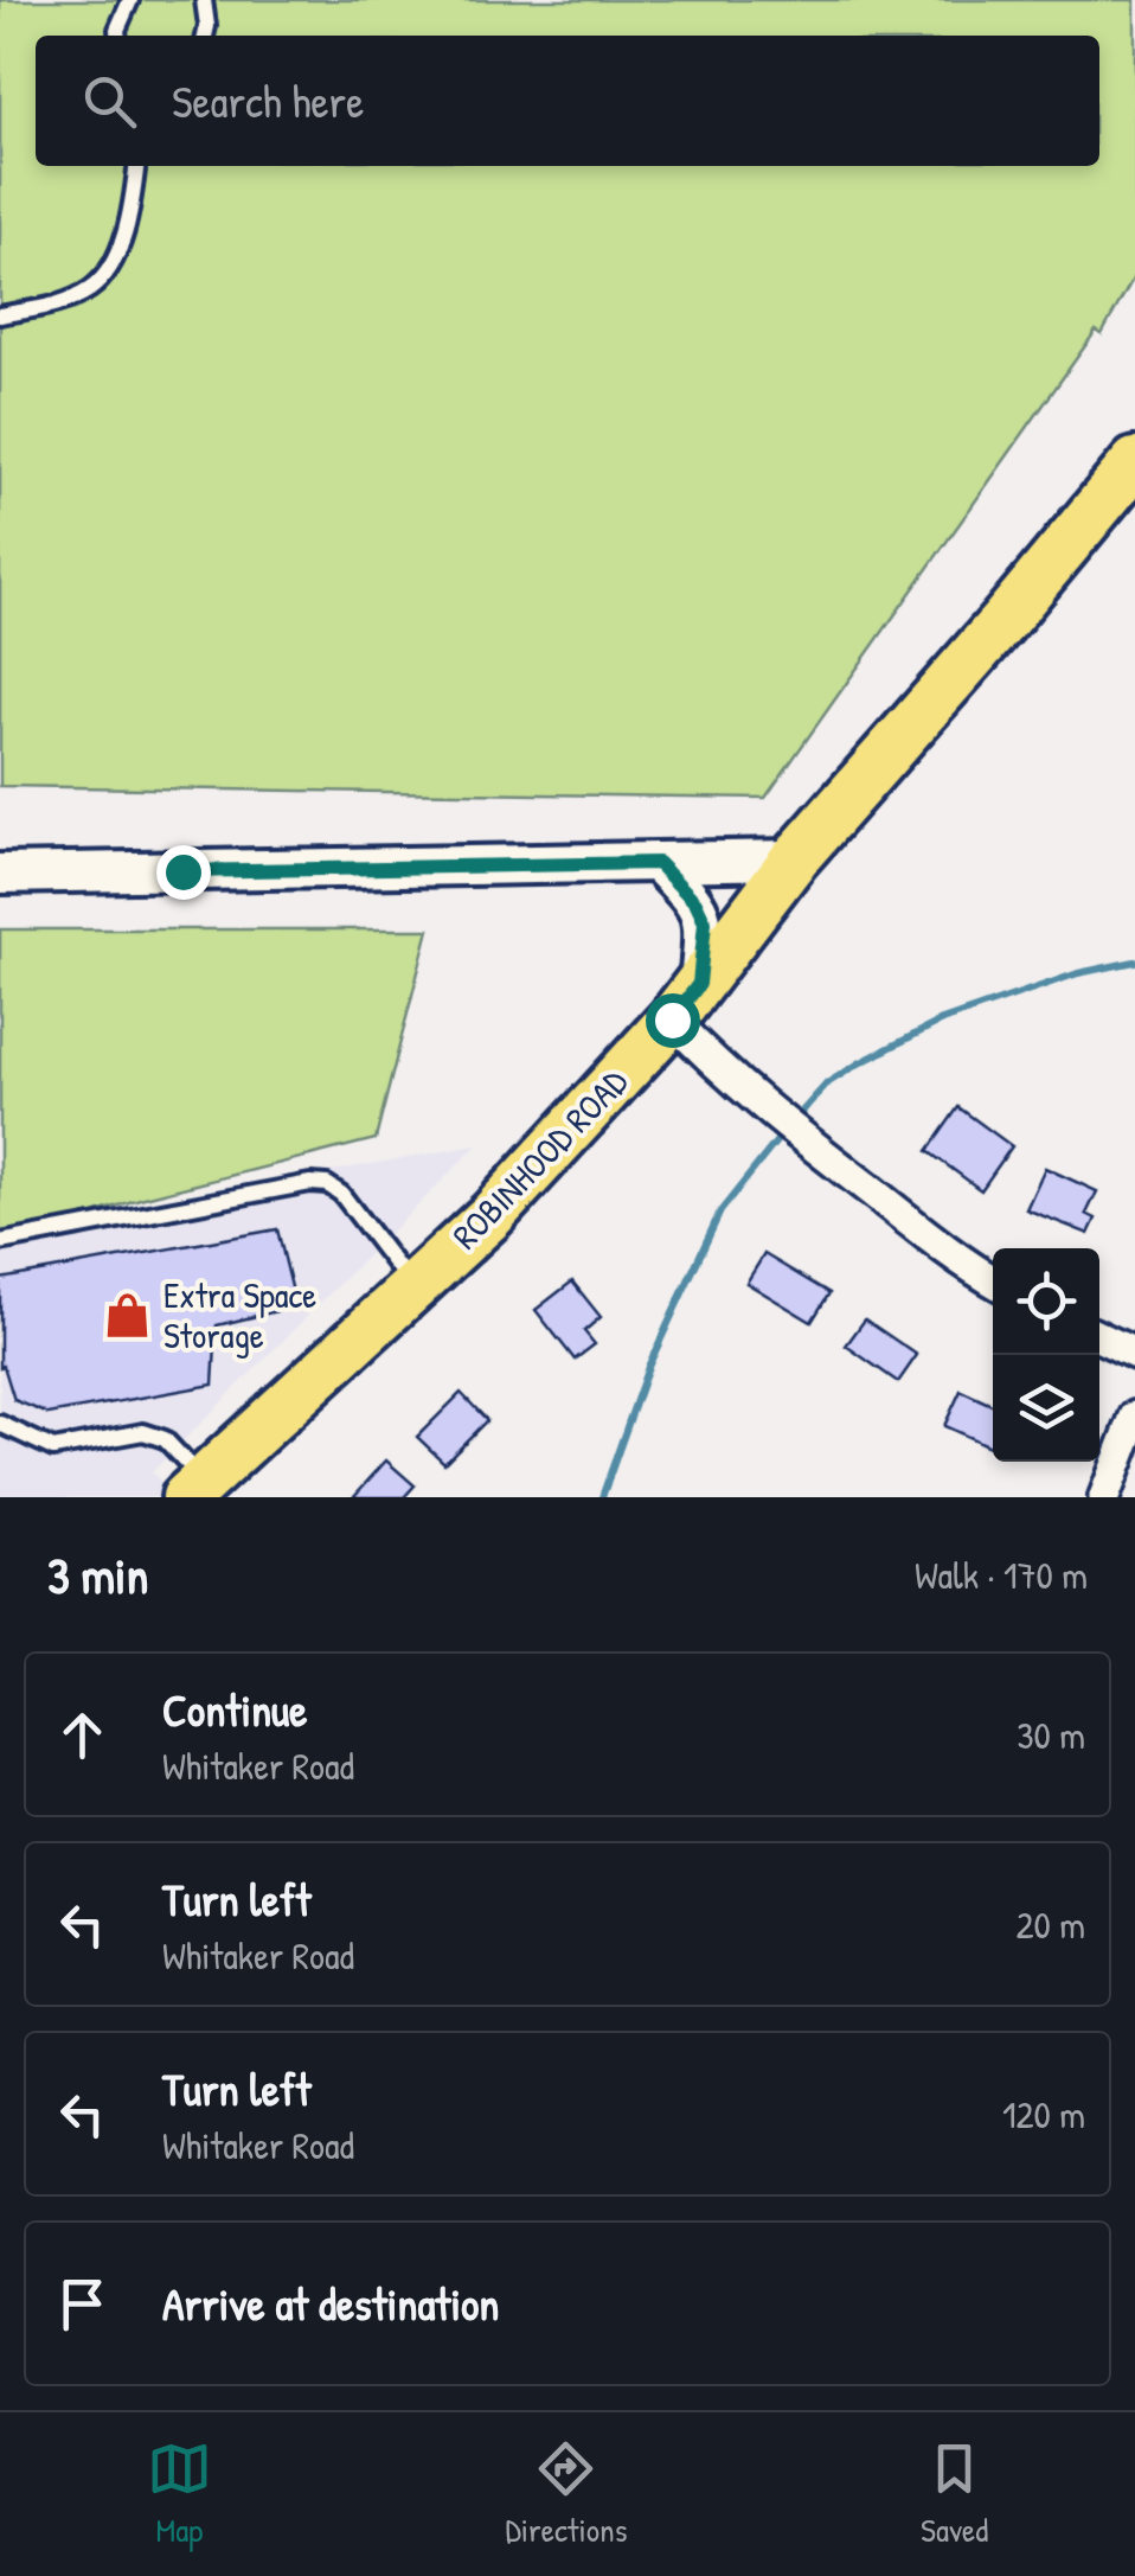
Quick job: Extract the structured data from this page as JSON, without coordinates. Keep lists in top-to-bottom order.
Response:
{
  "streets": {
    "main road": ["ROBINHOOD ROAD"]
  },
  "places": {
    "shop": ["Extra Space Storage"]
  },
  "page": {
    "search": "Search here",
    "heading": ["3 min", "Walk · 170 m"],
    "list": [
      ["Continue", "Whitaker Road", "30 m"],
      ["Turn left", "Whitaker Road", "20 m"],
      ["Turn left", "Whitaker Road", "120 m"],
      "Arrive at destination"
    ],
    "nav": ["Map", "Directions", "Saved"]
  }
}
